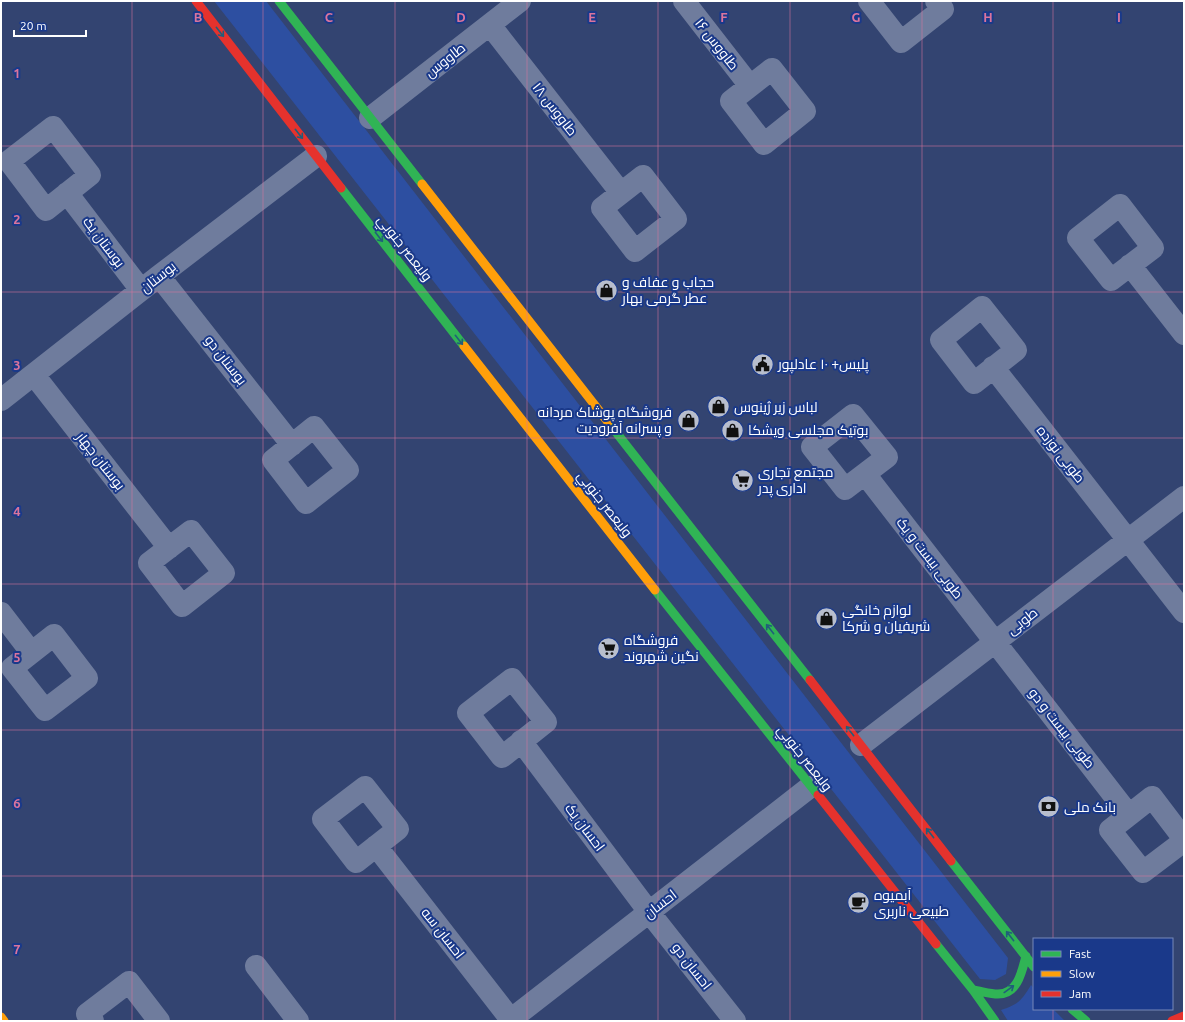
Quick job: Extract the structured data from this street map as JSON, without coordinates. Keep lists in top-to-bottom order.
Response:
{
  "streets": {
    "main road": ["وليعصر جنوبي"],
    "street": [
      "طاووس ۱۶",
      "طاووس",
      "طاووس ۱۸",
      "بوستان یک",
      "بوستان",
      "بوستان دو",
      "طوبی نوزده",
      "بوستان چهار",
      "طوبی بیست و یک",
      "طوبی",
      "طوبی بیست و دو",
      "احسان یک",
      "احسان",
      "احسان سه",
      "احسان دو"
    ]
  },
  "crossings": [
    ["طاووس", "طاووس ۱۸"],
    ["بوستان یک", "بوستان"],
    ["وليعصر جنوبي", "بوستان"],
    ["وليعصر جنوبي", "احسان"],
    ["بوستان", "بوستان دو"],
    ["بوستان", "بوستان چهار"],
    ["طوبی نوزده", "طوبی"],
    ["طوبی بیست و یک", "طوبی"],
    ["طوبی بیست و یک", "طوبی بیست و دو"],
    ["طوبی", "طوبی بیست و دو"],
    ["احسان یک", "احسان"],
    ["احسان یک", "احسان دو"],
    ["احسان", "احسان سه"],
    ["احسان", "احسان دو"]
  ],
  "places": {
    "shop": [
      "حجاب و عفاف و عطر گرمی بهار",
      "لباس زیر ژینوس",
      "فروشگاه پوشاک مردانه و پسرانه آفرودیت",
      "بوتیک مجلسی ویشکا",
      "لوازم خانگی شریفیان و شرکا"
    ],
    "public building": ["پلیس+ ۱۰ عادلپور"],
    "supermarket": ["مجتمع تجاری اداری پدر", "فروشگاه نگین شهروند"],
    "bank": ["بانک ملی"],
    "cafe": ["آبمیوه طبیعی ناربری"]
  },
  "legend": ["Fast", "Slow", "Jam"],
  "scale_bar": "20 m",
  "grid": {
    "columns": [
      "B",
      "C",
      "D",
      "E",
      "F",
      "G",
      "H",
      "I"
    ],
    "rows": [
      "1",
      "2",
      "3",
      "4",
      "5",
      "6",
      "7"
    ]
  }
}
